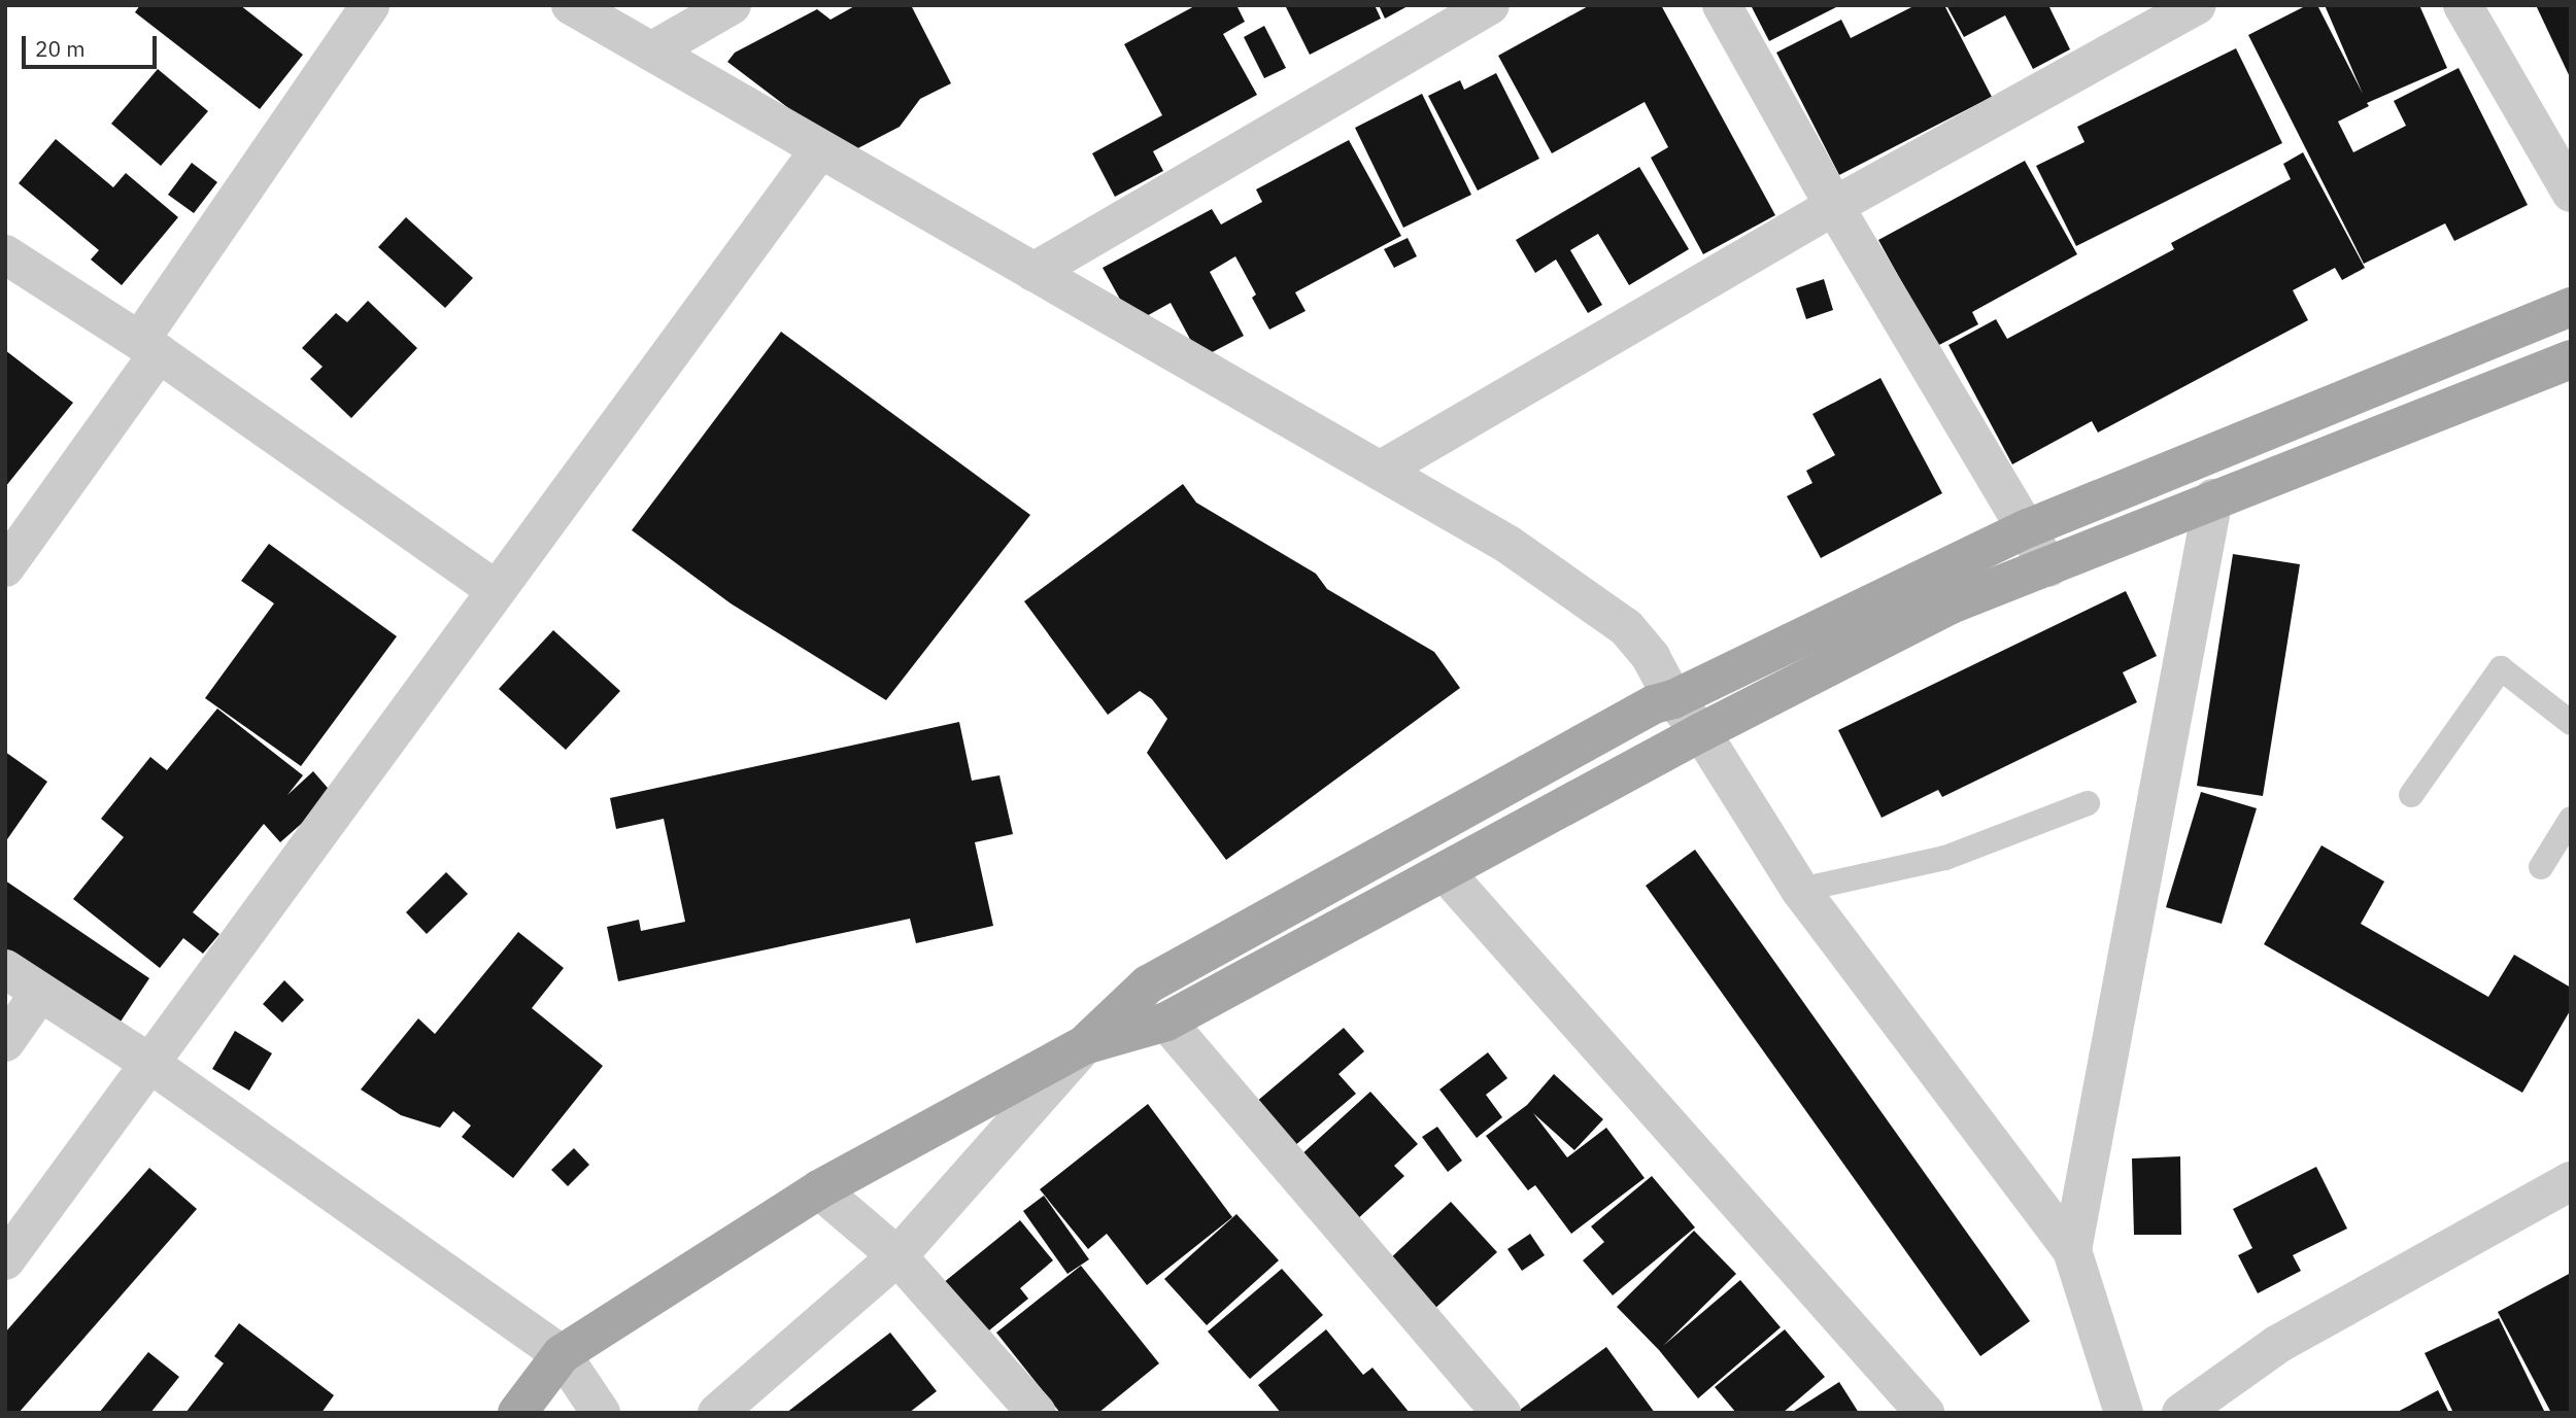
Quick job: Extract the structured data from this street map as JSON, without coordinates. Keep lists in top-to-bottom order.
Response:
{
  "scale_bar": "20 m"
}
